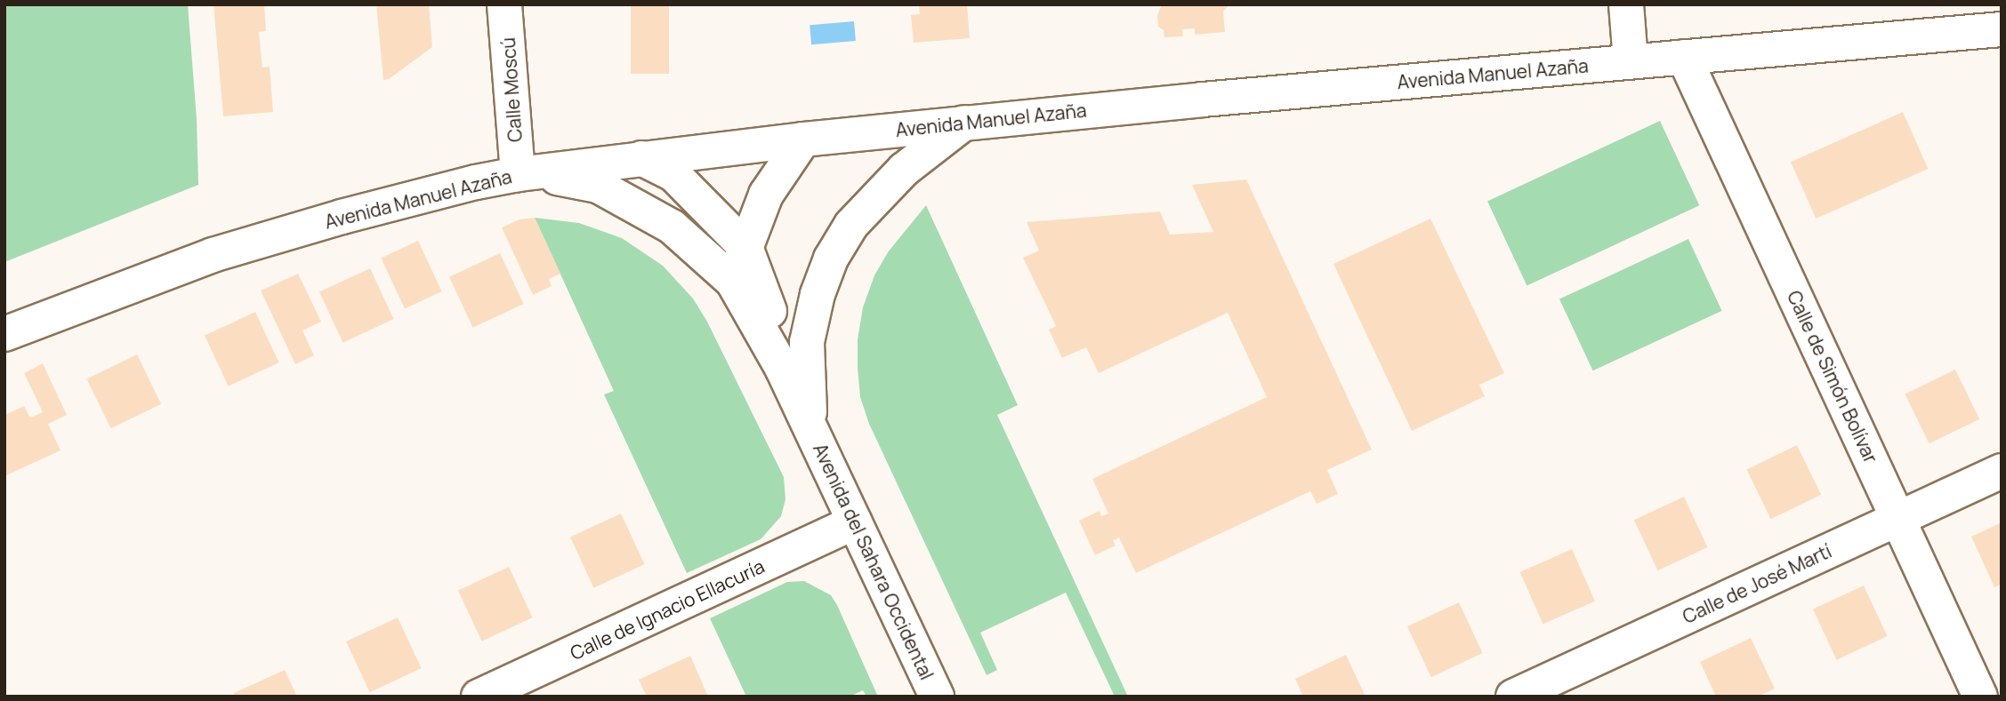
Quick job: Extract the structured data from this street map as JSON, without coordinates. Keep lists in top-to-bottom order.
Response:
{
  "streets": {
    "street": [
      "Avenida Manuel Azaña",
      "Calle Moscú",
      "Calle de Simón Bolívar",
      "Avenida del Sahara Occidental",
      "Calle de José Martí",
      "Calle de Ignacio Ellacuría"
    ]
  },
  "crossings": [
    ["Avenida Manuel Azaña", "Calle Moscú"],
    ["Avenida Manuel Azaña", "Calle de Simón Bolívar"],
    ["Avenida Manuel Azaña", "Avenida del Sahara Occidental"],
    ["Calle Moscú", "Avenida del Sahara Occidental"],
    ["Calle de Simón Bolívar", "Calle de José Martí"],
    ["Avenida del Sahara Occidental", "Calle de Ignacio Ellacuría"]
  ]
}
